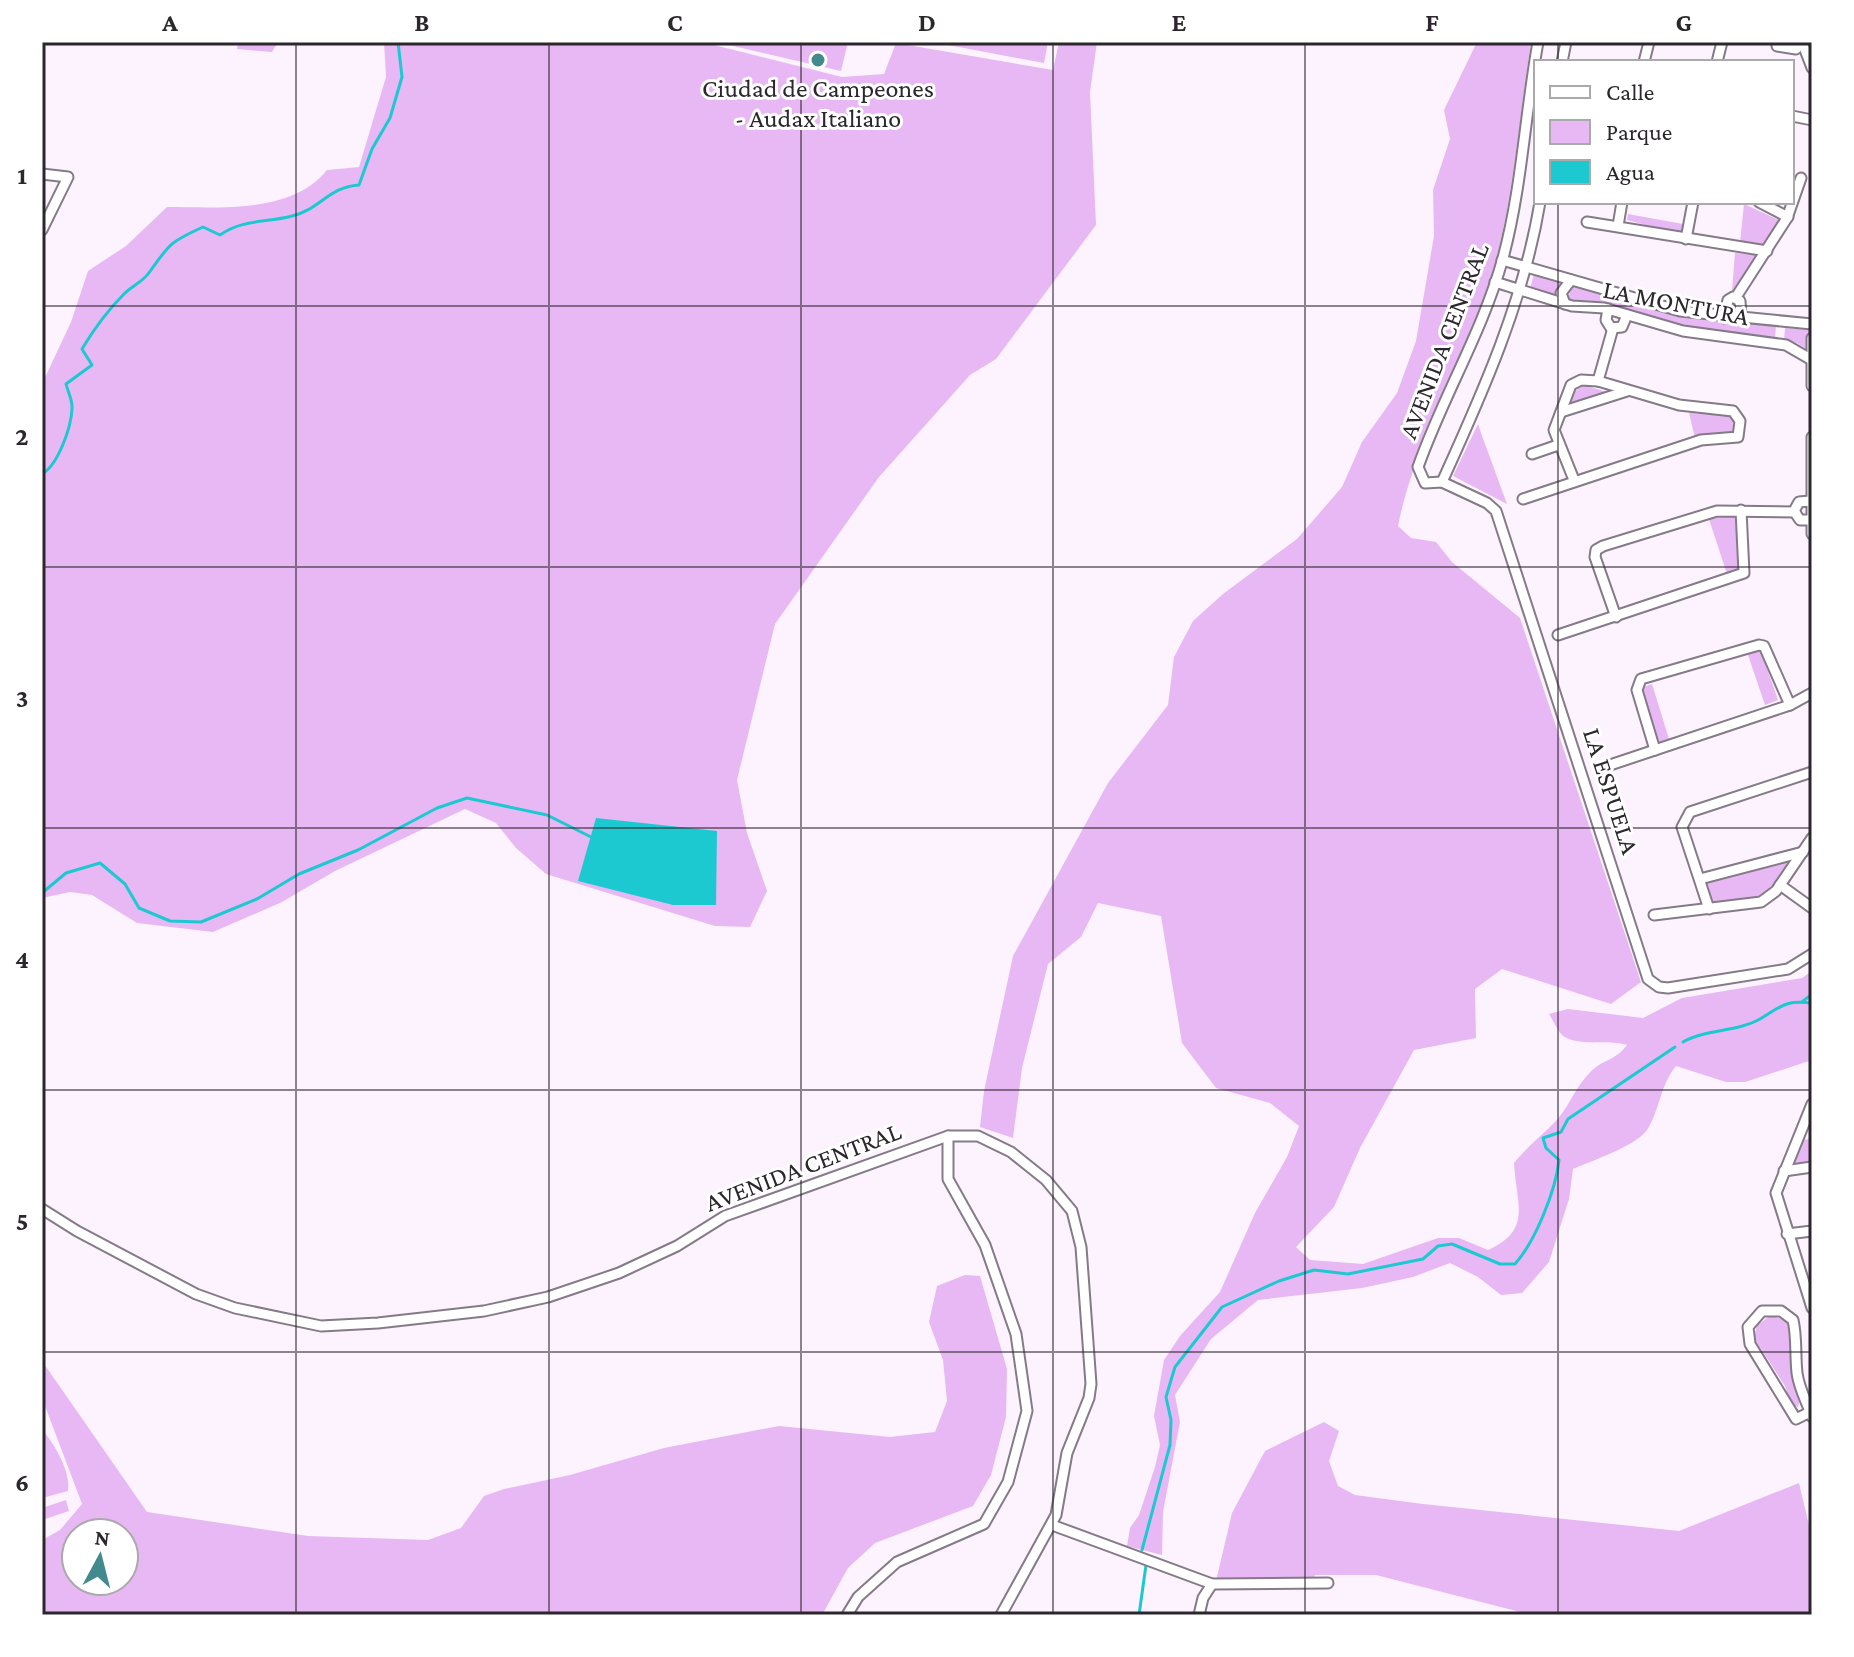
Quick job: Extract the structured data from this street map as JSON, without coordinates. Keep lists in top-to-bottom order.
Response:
{
  "streets": {
    "street": ["LA MONTURA", "AVENIDA CENTRAL", "LA ESPUELA"]
  },
  "crossings": [
    ["LA MONTURA", "AVENIDA CENTRAL"],
    ["AVENIDA CENTRAL", "LA ESPUELA"]
  ],
  "places": ["Ciudad de Campeones - Audax Italiano"],
  "legend": ["Calle", "Parque", "Agua"],
  "north": "top",
  "grid": {
    "columns": [
      "A",
      "B",
      "C",
      "D",
      "E",
      "F",
      "G"
    ],
    "rows": [
      "1",
      "2",
      "3",
      "4",
      "5",
      "6"
    ]
  }
}
